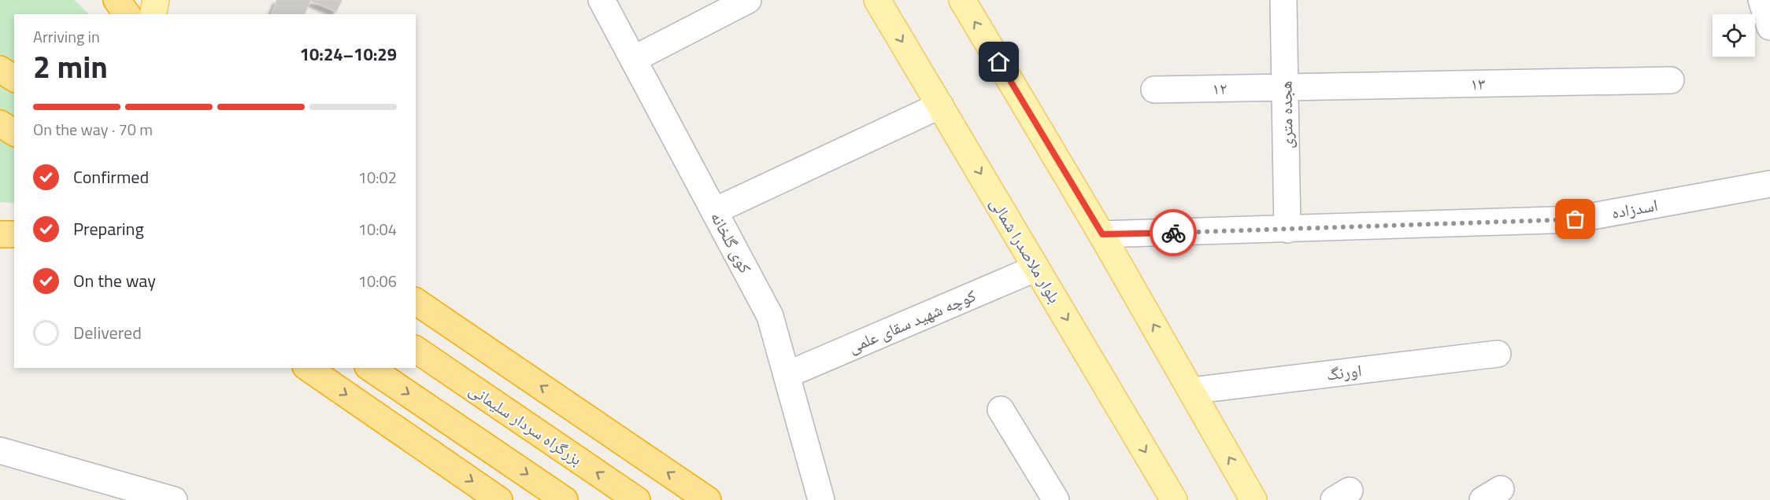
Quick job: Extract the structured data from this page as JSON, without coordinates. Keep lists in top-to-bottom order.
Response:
{
  "streets": {
    "highway": ["بزرگراه سردار سلیمانی"],
    "main road": ["بلوار ملاصدرا شمالی"],
    "street": [
      "۱۳",
      "۱۲",
      "هجده متری",
      "اسدزاده",
      "کوی گلخانه",
      "کوچه شهید سقای علمی",
      "اورنگ"
    ]
  },
  "crossings": [
    ["۱۳", "۱۲"],
    ["۱۳", "هجده متری"],
    ["۱۲", "هجده متری"],
    ["هجده متری", "اسدزاده"],
    ["کوی گلخانه", "کوچه شهید سقای علمی"],
    ["بلوار ملاصدرا شمالی", "کوچه شهید سقای علمی"]
  ],
  "page": {
    "heading": ["2 min", "Arriving in", "10:24–10:29"],
    "bar": "On the way · 70 m",
    "list": [
      ["Confirmed", "10:02"],
      ["Preparing", "10:04"],
      ["On the way", "10:06"],
      "Delivered"
    ]
  }
}
